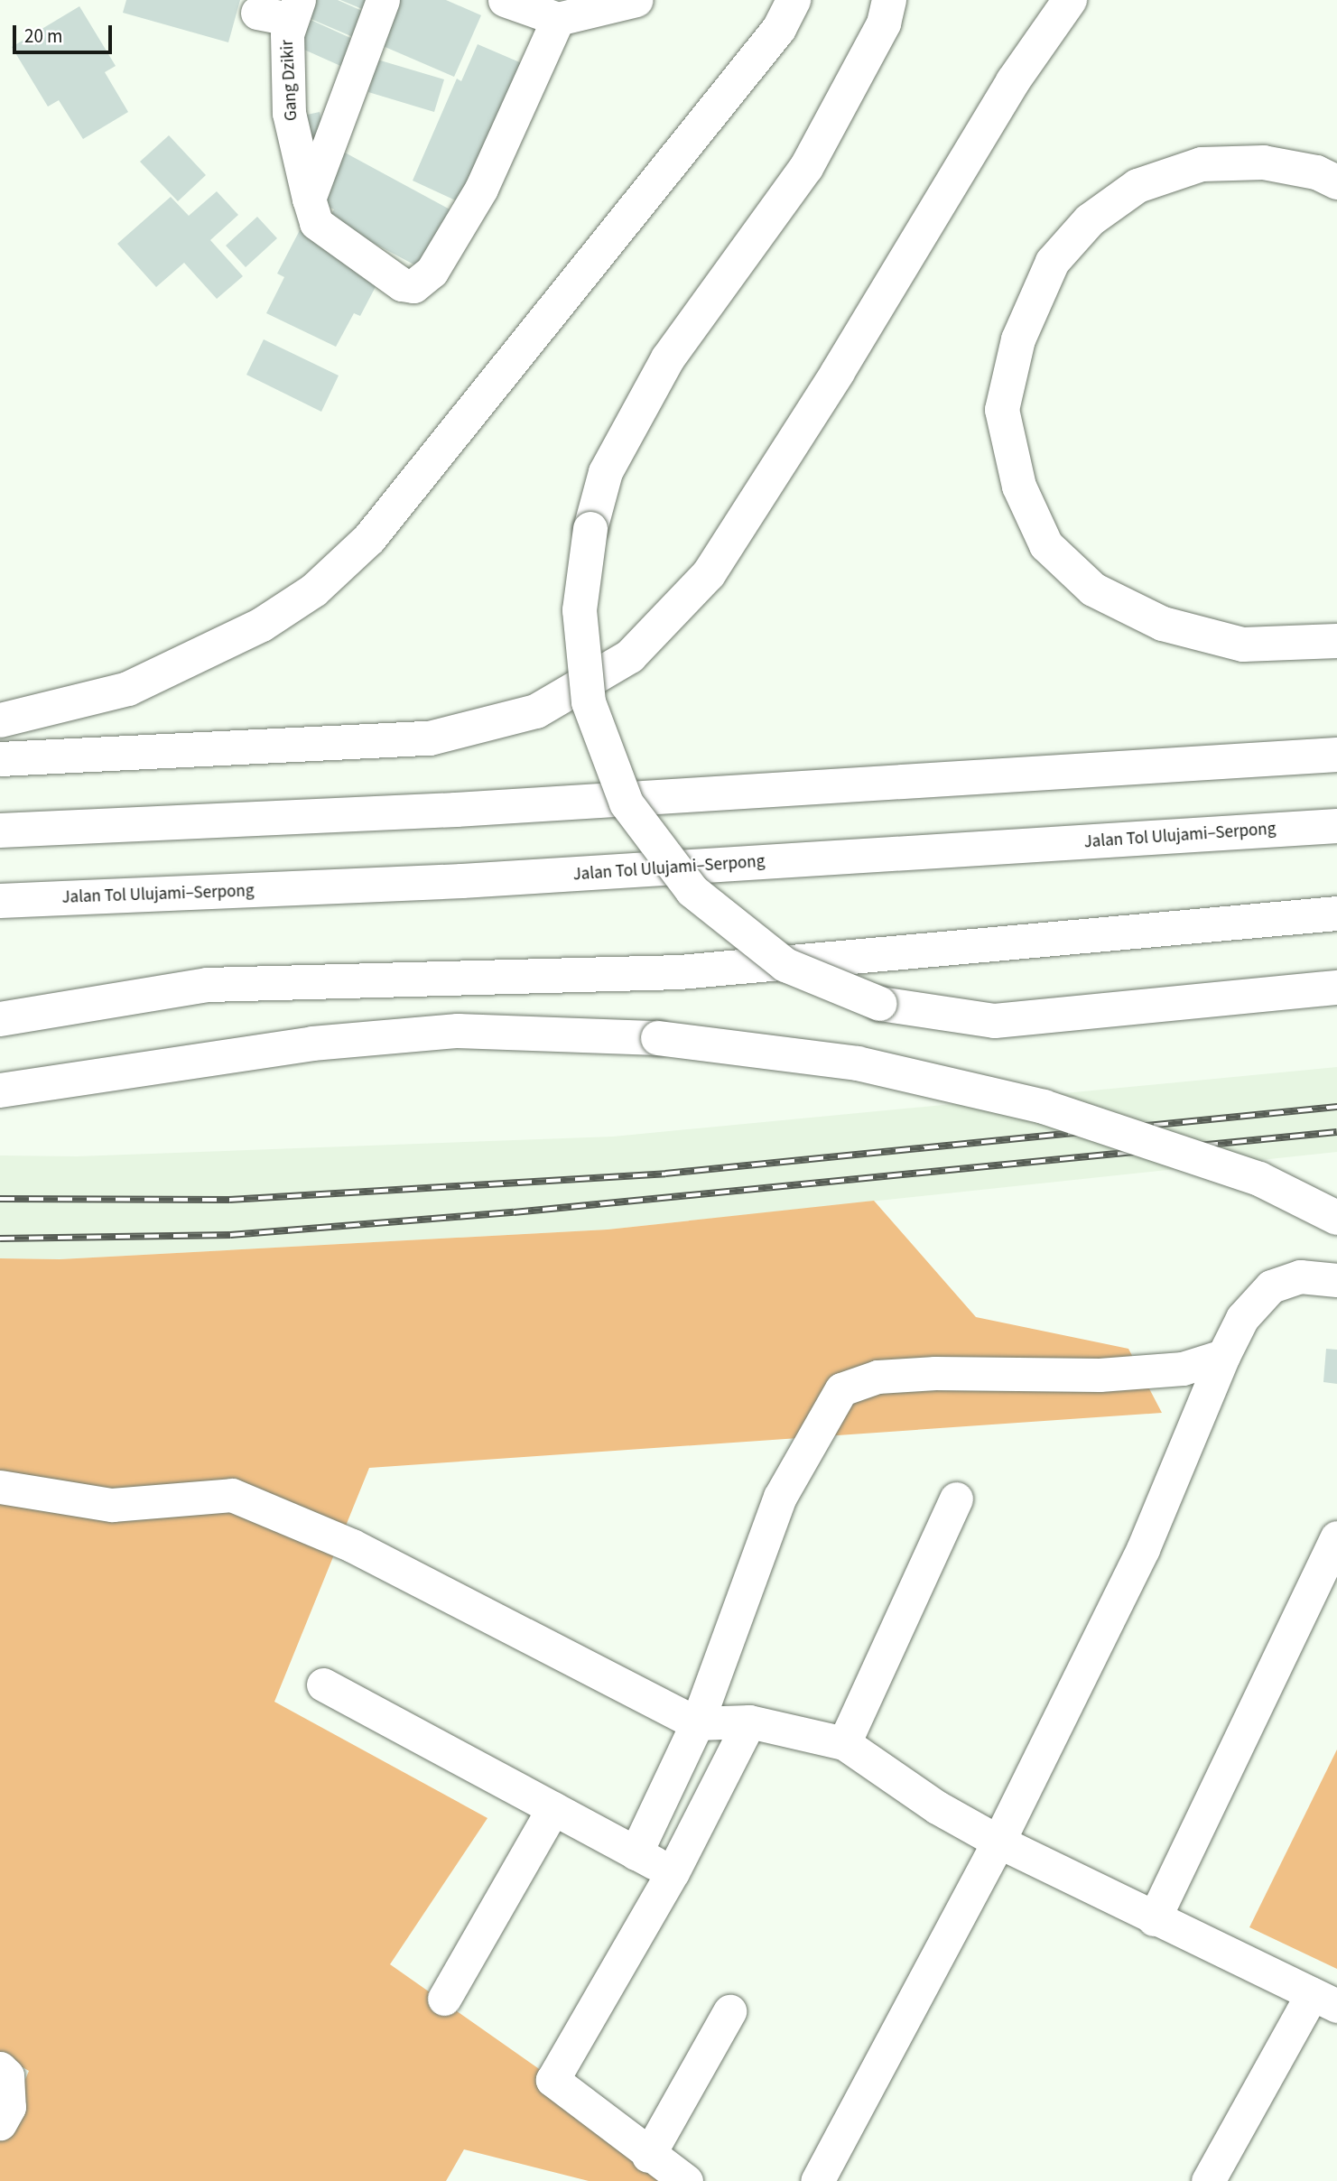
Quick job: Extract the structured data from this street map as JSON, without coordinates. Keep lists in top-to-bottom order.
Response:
{
  "streets": {
    "highway": ["Jalan Tol Ulujami–Serpong"],
    "street": ["Gang Dzikir"]
  },
  "scale_bar": "20 m"
}
